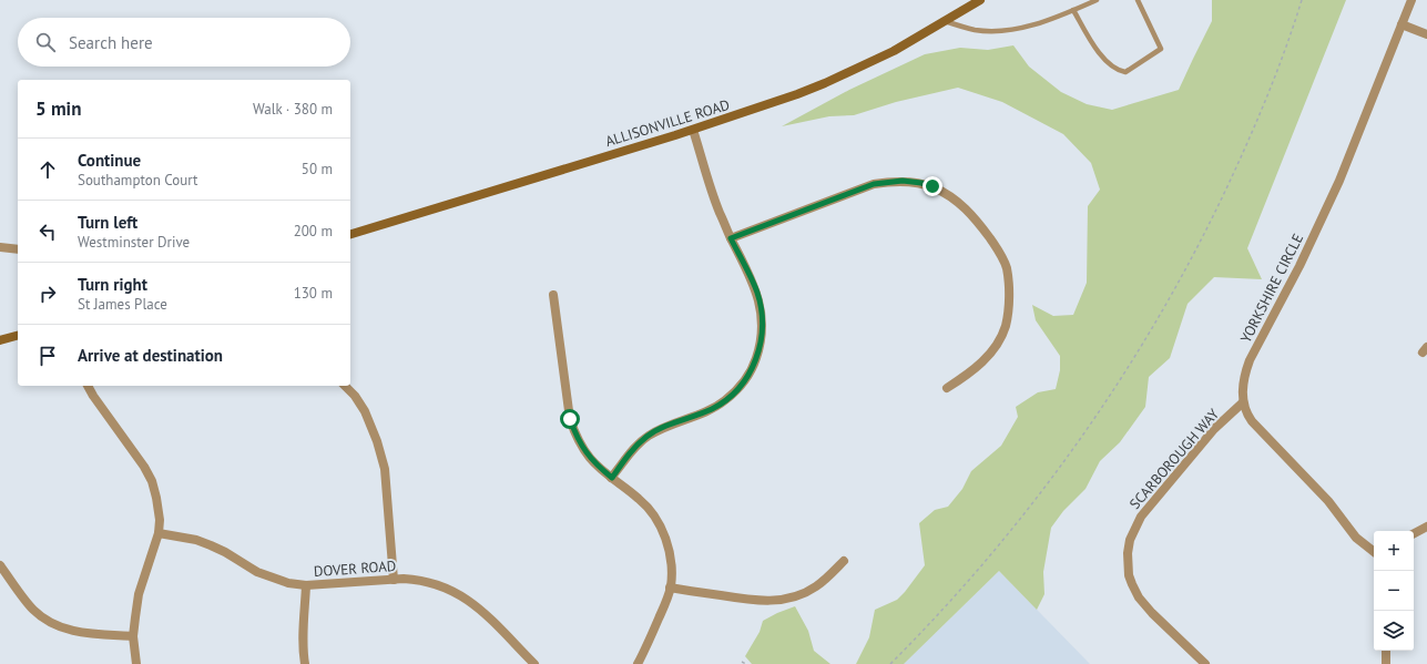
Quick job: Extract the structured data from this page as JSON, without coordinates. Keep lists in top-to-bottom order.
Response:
{
  "streets": {
    "main road": ["ALLISONVILLE ROAD"],
    "street": ["YORKSHIRE CIRCLE", "SCARBOROUGH WAY", "DOVER ROAD"]
  },
  "crossings": [
    ["YORKSHIRE CIRCLE", "SCARBOROUGH WAY"]
  ],
  "page": {
    "search": "Search here",
    "heading": ["5 min", "Walk · 380 m"],
    "list": [
      ["Continue", "Southampton Court", "50 m"],
      ["Turn left", "Westminster Drive", "200 m"],
      ["Turn right", "St James Place", "130 m"],
      "Arrive at destination"
    ],
    "map_buttons": ["+", "−"]
  }
}
